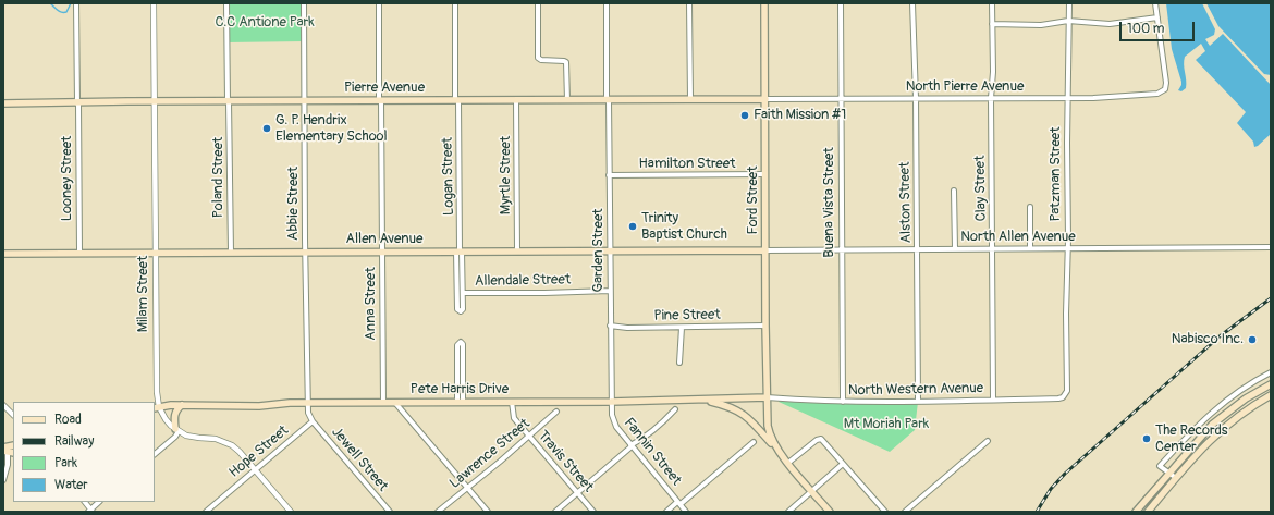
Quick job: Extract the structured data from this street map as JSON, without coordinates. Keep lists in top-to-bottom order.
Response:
{
  "streets": {
    "main road": [
      "Pierre Avenue",
      "Ford Street",
      "Allen Avenue",
      "Pete Harris Drive"
    ],
    "street": [
      "North Pierre Avenue",
      "Hamilton Street",
      "Patzman Street",
      "Myrtle Street",
      "Logan Street",
      "Poland Street",
      "Looney Street",
      "Clay Street",
      "Buena Vista Street",
      "Alston Street",
      "Abbie Street",
      "North Allen Avenue",
      "Garden Street",
      "Allendale Street",
      "Milam Street",
      "Anna Street",
      "Pine Street",
      "North Western Avenue",
      "Hope Street",
      "Fannin Street",
      "Lawrence Street",
      "Jewell Street",
      "Travis Street"
    ]
  },
  "crossings": [
    ["North Pierre Avenue", "Pierre Avenue"],
    ["North Pierre Avenue", "Patzman Street"],
    ["North Pierre Avenue", "Clay Street"],
    ["North Pierre Avenue", "Ford Street"],
    ["North Pierre Avenue", "Buena Vista Street"],
    ["North Pierre Avenue", "Alston Street"],
    ["Pierre Avenue", "Myrtle Street"],
    ["Pierre Avenue", "Logan Street"],
    ["Pierre Avenue", "Poland Street"],
    ["Pierre Avenue", "Looney Street"],
    ["Pierre Avenue", "Ford Street"],
    ["Pierre Avenue", "Abbie Street"],
    ["Pierre Avenue", "Garden Street"],
    ["Pierre Avenue", "Milam Street"],
    ["Pierre Avenue", "Anna Street"],
    ["Hamilton Street", "Ford Street"],
    ["Hamilton Street", "Garden Street"],
    ["Patzman Street", "North Allen Avenue"],
    ["Patzman Street", "North Western Avenue"],
    ["Myrtle Street", "Allen Avenue"],
    ["Logan Street", "Allen Avenue"],
    ["Logan Street", "Allendale Street"],
    ["Poland Street", "Allen Avenue"],
    ["Looney Street", "Allen Avenue"],
    ["Clay Street", "North Allen Avenue"],
    ["Clay Street", "North Western Avenue"],
    ["Ford Street", "North Allen Avenue"],
    ["Ford Street", "Allen Avenue"],
    ["Ford Street", "Pine Street"],
    ["Ford Street", "Pete Harris Drive"],
    ["Ford Street", "North Western Avenue"],
    ["Buena Vista Street", "North Allen Avenue"],
    ["Buena Vista Street", "North Western Avenue"],
    ["Alston Street", "North Allen Avenue"],
    ["Alston Street", "North Western Avenue"],
    ["Abbie Street", "Allen Avenue"],
    ["Abbie Street", "Pete Harris Drive"],
    ["North Allen Avenue", "Allen Avenue"],
    ["Allen Avenue", "Garden Street"],
    ["Allen Avenue", "Milam Street"],
    ["Allen Avenue", "Anna Street"],
    ["Garden Street", "Allendale Street"],
    ["Garden Street", "Pine Street"],
    ["Garden Street", "Pete Harris Drive"],
    ["Garden Street", "Fannin Street"],
    ["Milam Street", "Pete Harris Drive"],
    ["Anna Street", "Pete Harris Drive"],
    ["Pete Harris Drive", "North Western Avenue"],
    ["Pete Harris Drive", "Fannin Street"],
    ["Pete Harris Drive", "Travis Street"],
    ["Hope Street", "Jewell Street"],
    ["Lawrence Street", "Travis Street"]
  ],
  "parks": ["C.C Antione Park", "Mt Moriah Park"],
  "places": [
    "Faith Mission #1",
    "G. P. Hendrix Elementary School",
    "Trinity Baptist Church",
    "Nabisco Inc.",
    "The Records Center"
  ],
  "legend": [
    "Road",
    "Railway",
    "Park",
    "Water"
  ],
  "scale_bar": "100 m"
}
